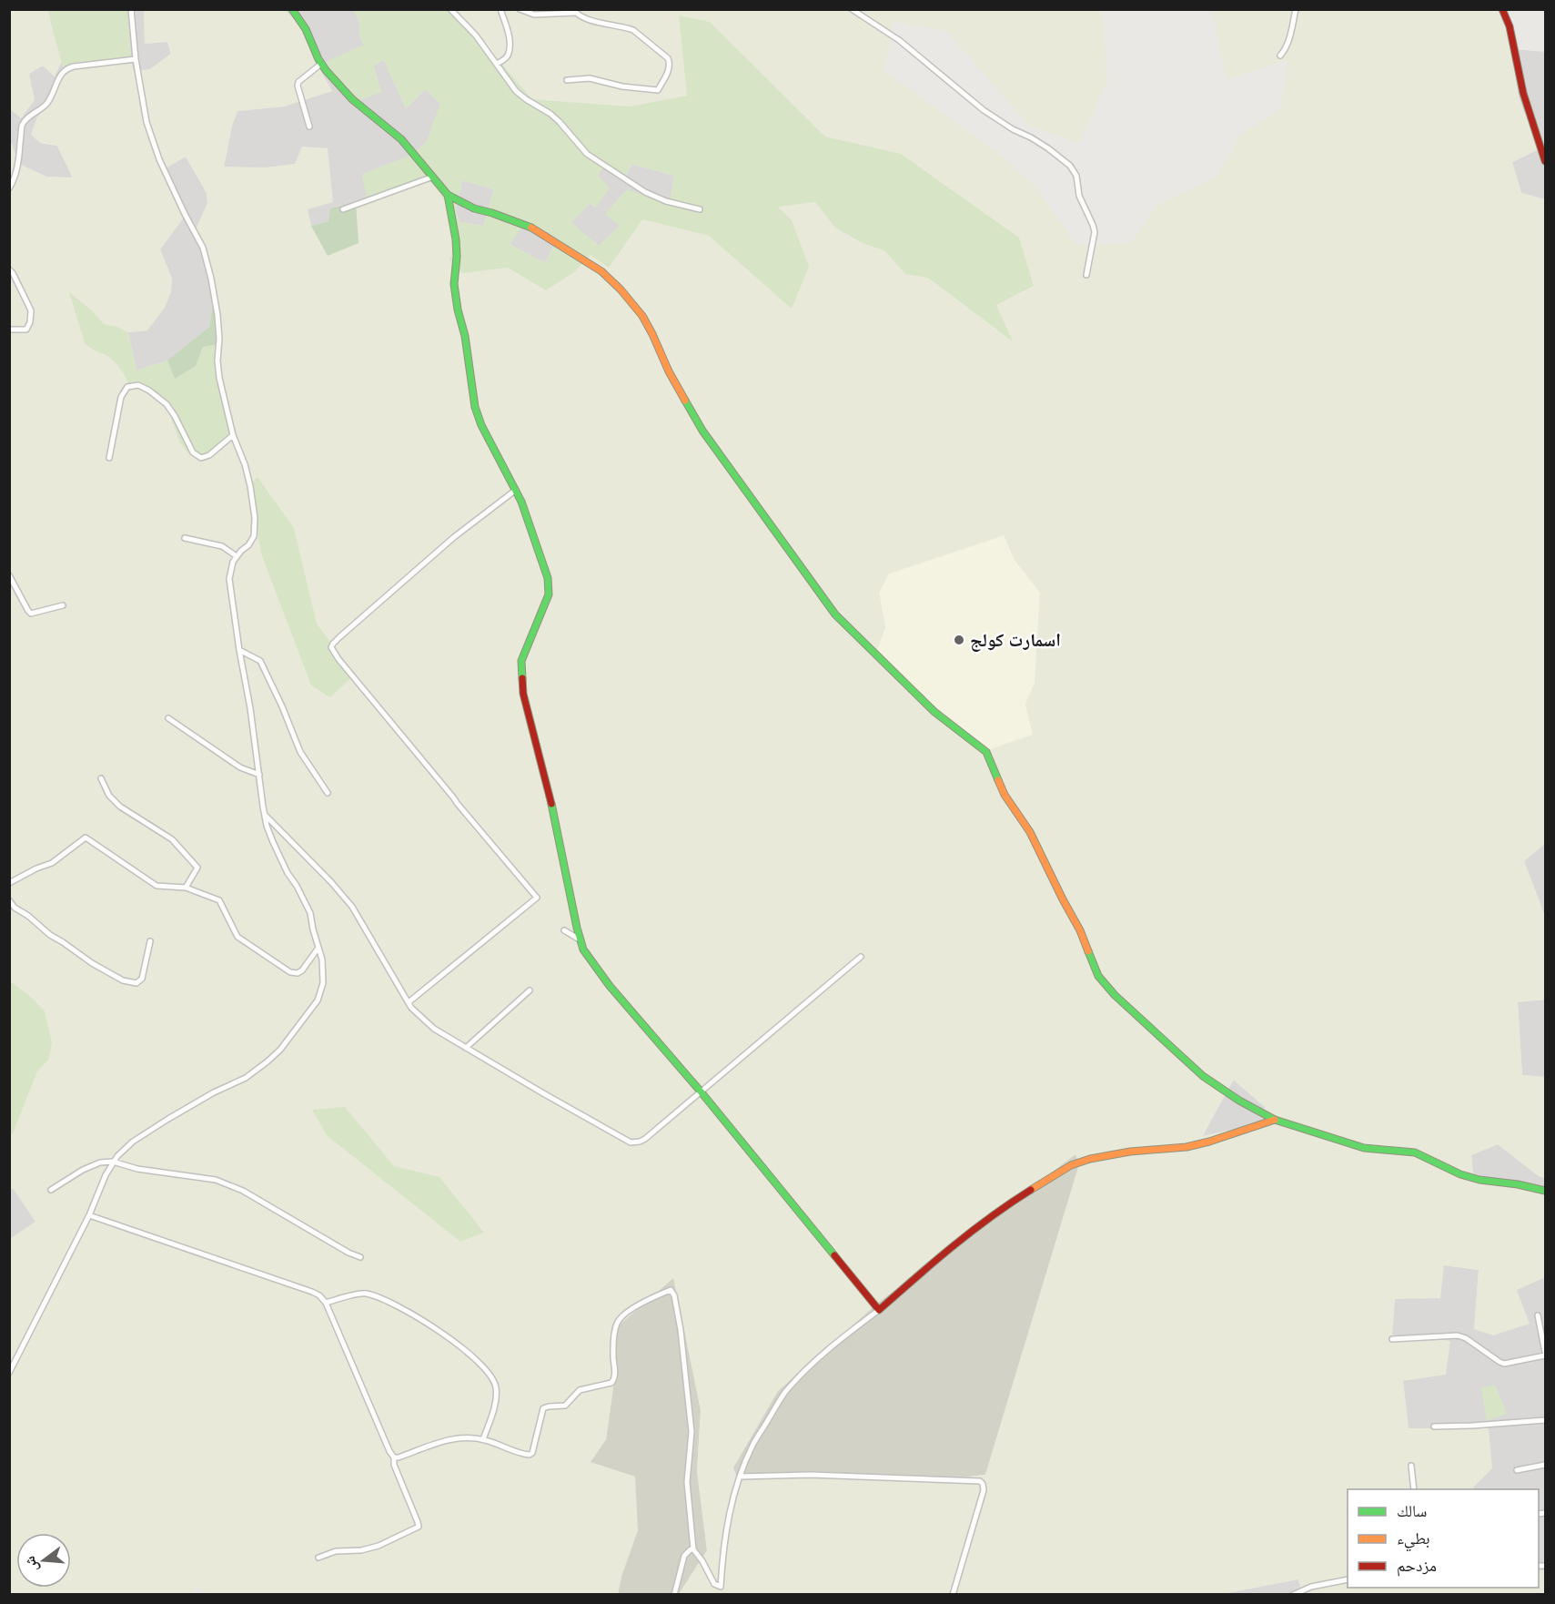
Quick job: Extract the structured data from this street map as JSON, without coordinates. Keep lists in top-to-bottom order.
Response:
{
  "places": ["اسمارت كولج"],
  "legend": ["سالك", "بطيء", "مزدحم"],
  "north": "left"
}
